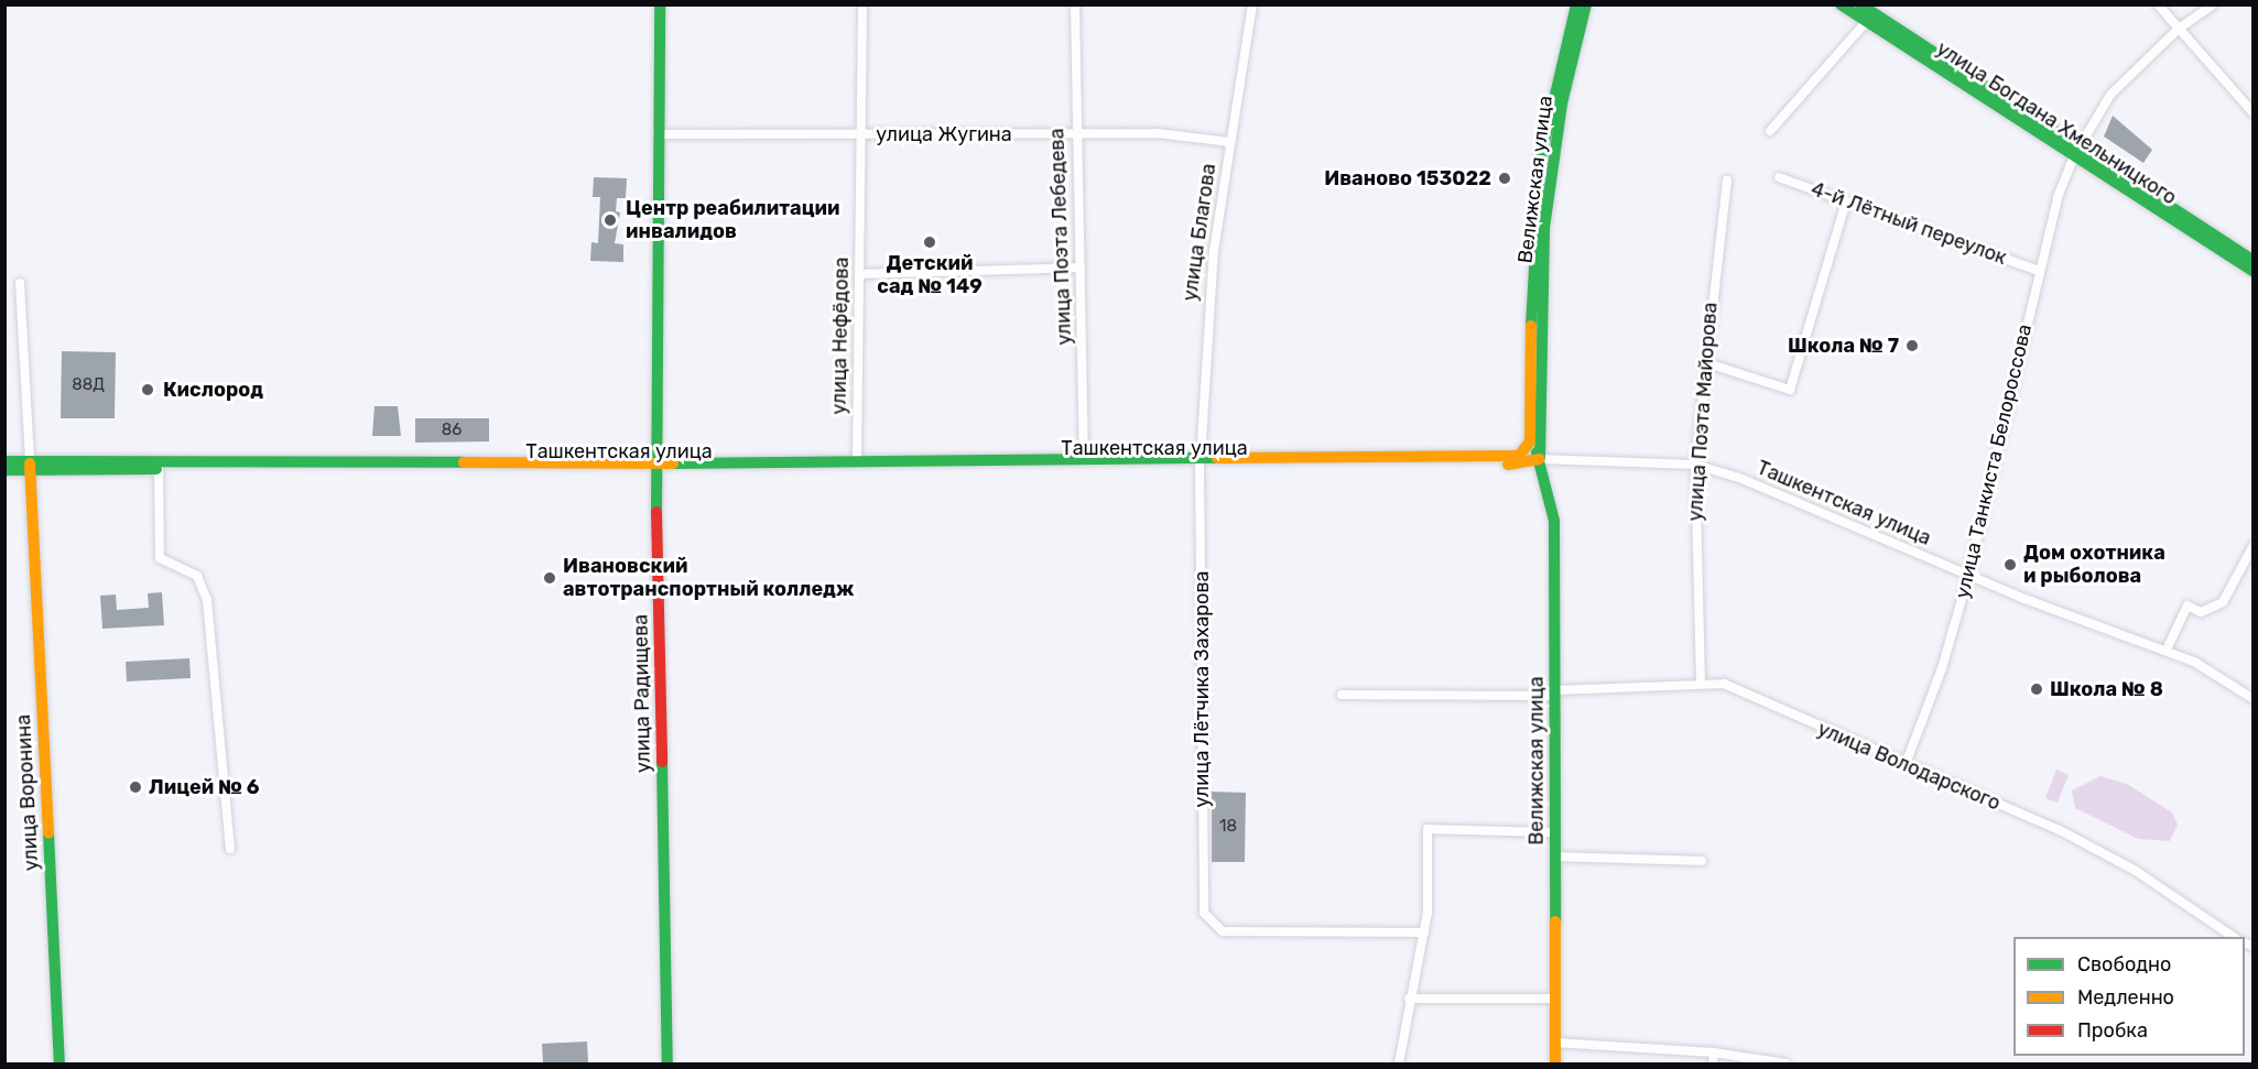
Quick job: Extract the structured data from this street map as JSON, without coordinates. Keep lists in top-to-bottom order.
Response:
{
  "streets": {
    "main road": [
      "улица Богдана Хмельницкого",
      "Велижская улица",
      "Ташкентская улица",
      "улица Радищева",
      "улица Воронина"
    ],
    "street": [
      "улица Жугина",
      "4-й Лётный переулок",
      "улица Благова",
      "улица Поэта Лебедева",
      "улица Нефёдова",
      "улица Поэта Майорова",
      "улица Танкиста Белороссова",
      "улица Лётчика Захарова",
      "улица Володарского"
    ]
  },
  "crossings": [
    ["улица Богдана Хмельницкого", "улица Танкиста Белороссова"],
    ["улица Жугина", "улица Благова"],
    ["улица Жугина", "улица Поэта Лебедева"],
    ["улица Жугина", "улица Нефёдова"],
    ["улица Жугина", "улица Радищева"],
    ["Велижская улица", "Ташкентская улица"],
    ["Велижская улица", "улица Володарского"],
    ["4-й Лётный переулок", "улица Танкиста Белороссова"],
    ["улица Благова", "Ташкентская улица"],
    ["улица Благова", "улица Лётчика Захарова"],
    ["улица Поэта Лебедева", "Ташкентская улица"],
    ["улица Нефёдова", "Ташкентская улица"],
    ["улица Поэта Майорова", "Ташкентская улица"],
    ["улица Поэта Майорова", "улица Володарского"],
    ["Ташкентская улица", "улица Танкиста Белороссова"],
    ["Ташкентская улица", "улица Лётчика Захарова"],
    ["Ташкентская улица", "улица Радищева"],
    ["Ташкентская улица", "улица Воронина"],
    ["улица Танкиста Белороссова", "улица Володарского"]
  ],
  "places": [
    "Иваново 153022",
    "Центр реабилитации инвалидов",
    "Детский сад № 149",
    "Школа № 7",
    "Кислород",
    "Дом охотника и рыболова",
    "Ивановский автотранспортный колледж",
    "Школа № 8",
    "Лицей № 6"
  ],
  "house_numbers": ["88Д", "86", "18"],
  "legend": ["Свободно", "Медленно", "Пробка"]
}
